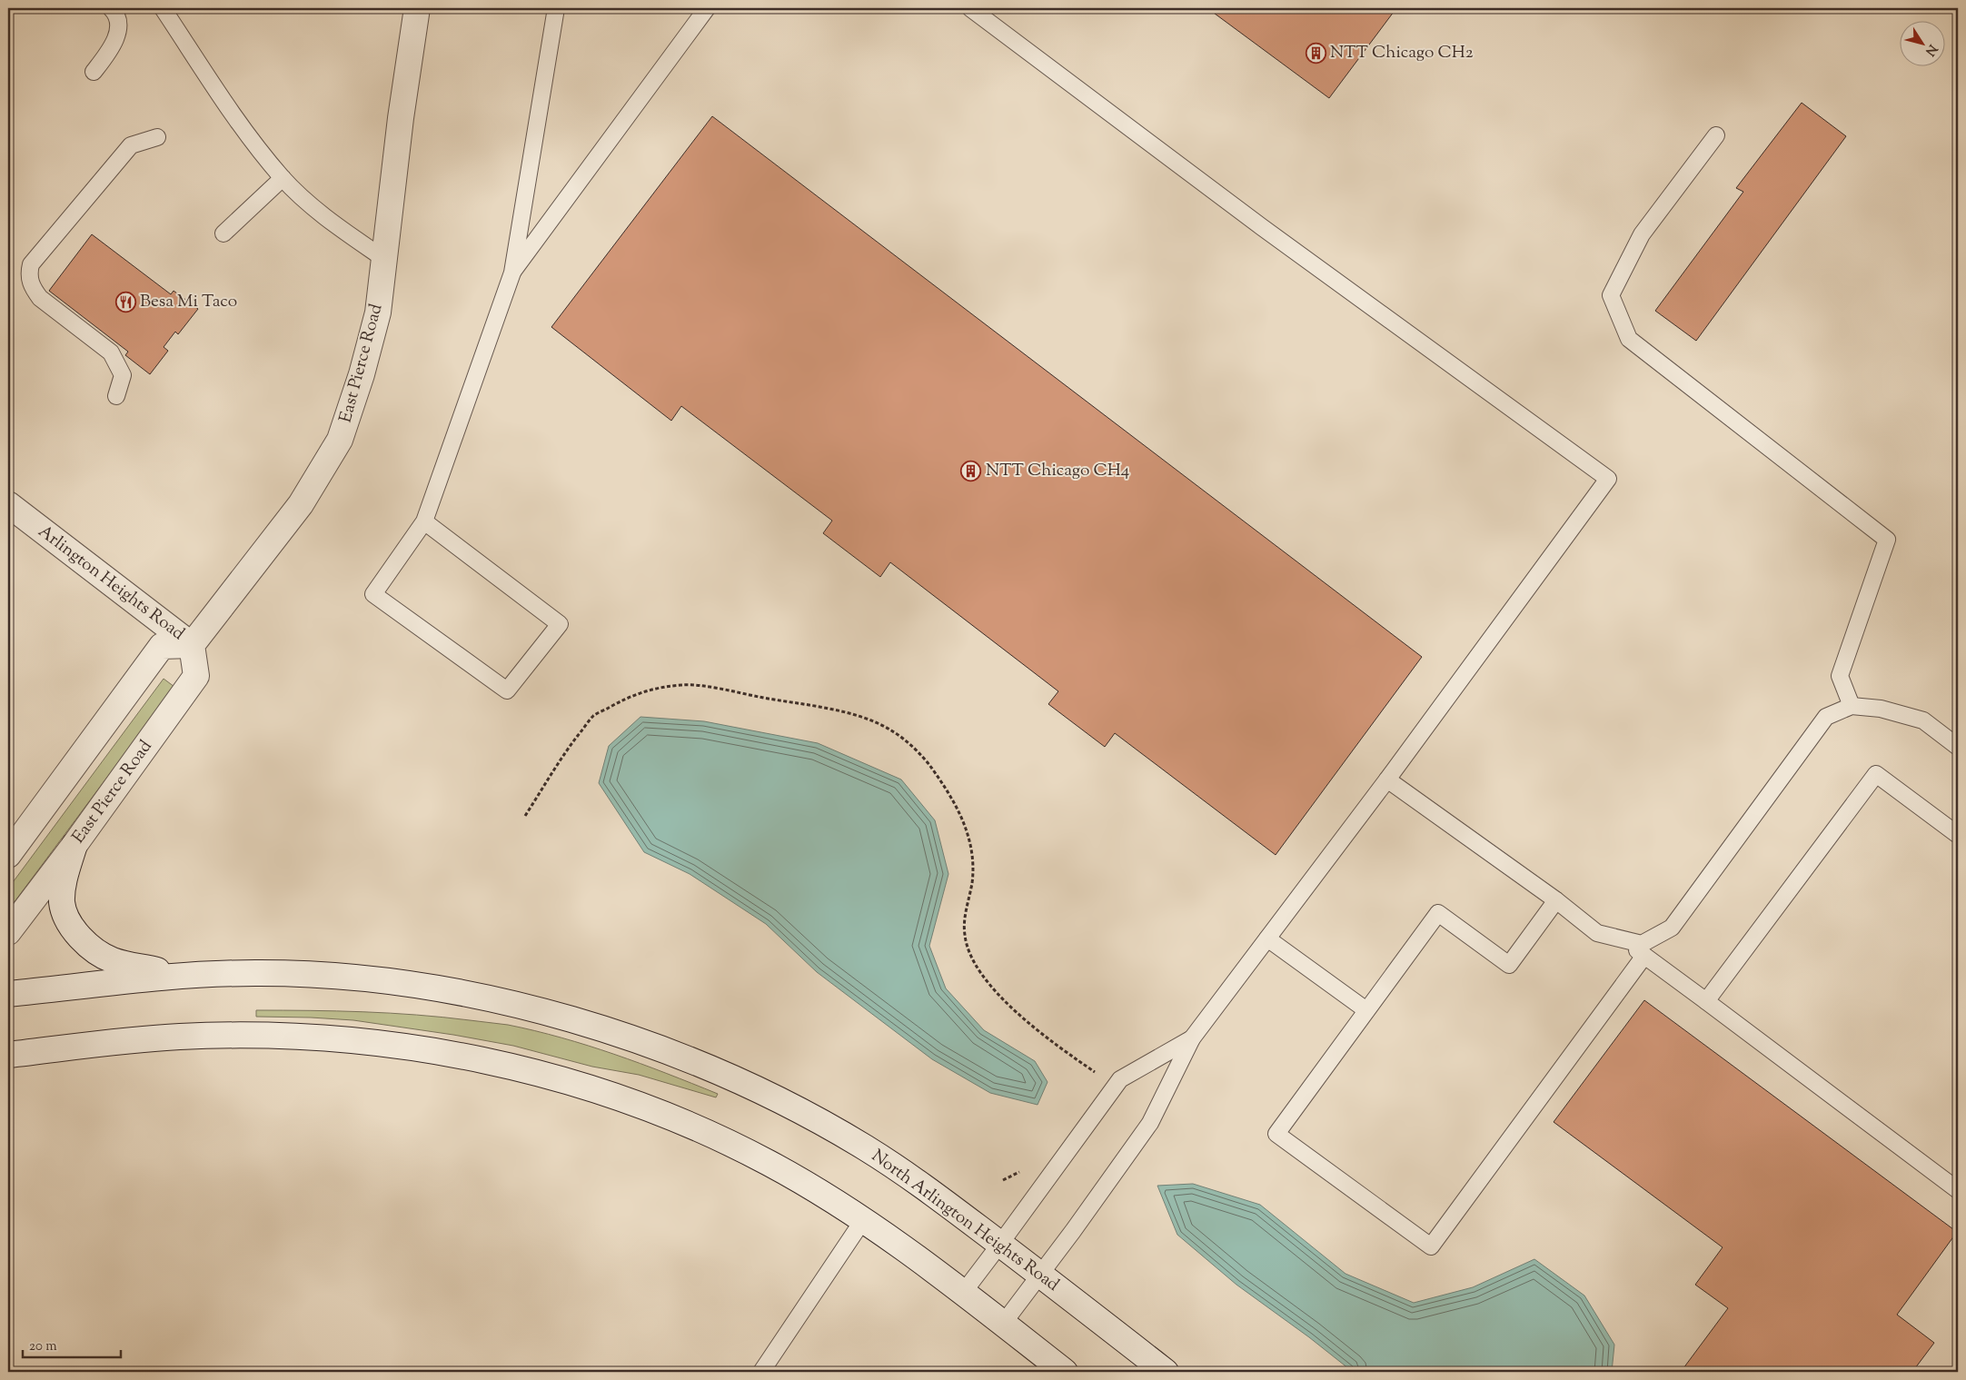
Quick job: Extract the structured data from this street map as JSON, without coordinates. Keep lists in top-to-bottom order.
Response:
{
  "streets": {
    "main road": ["East Pierce Road", "Arlington Heights Road", "North Arlington Heights Road"]
  },
  "crossings": [
    ["East Pierce Road", "Arlington Heights Road"]
  ],
  "places": {
    "building": ["NTT Chicago CH2", "NTT Chicago CH4"],
    "restaurant": ["Besa Mi Taco"]
  },
  "scale_bar": "20 m",
  "north": "bottom right"
}
